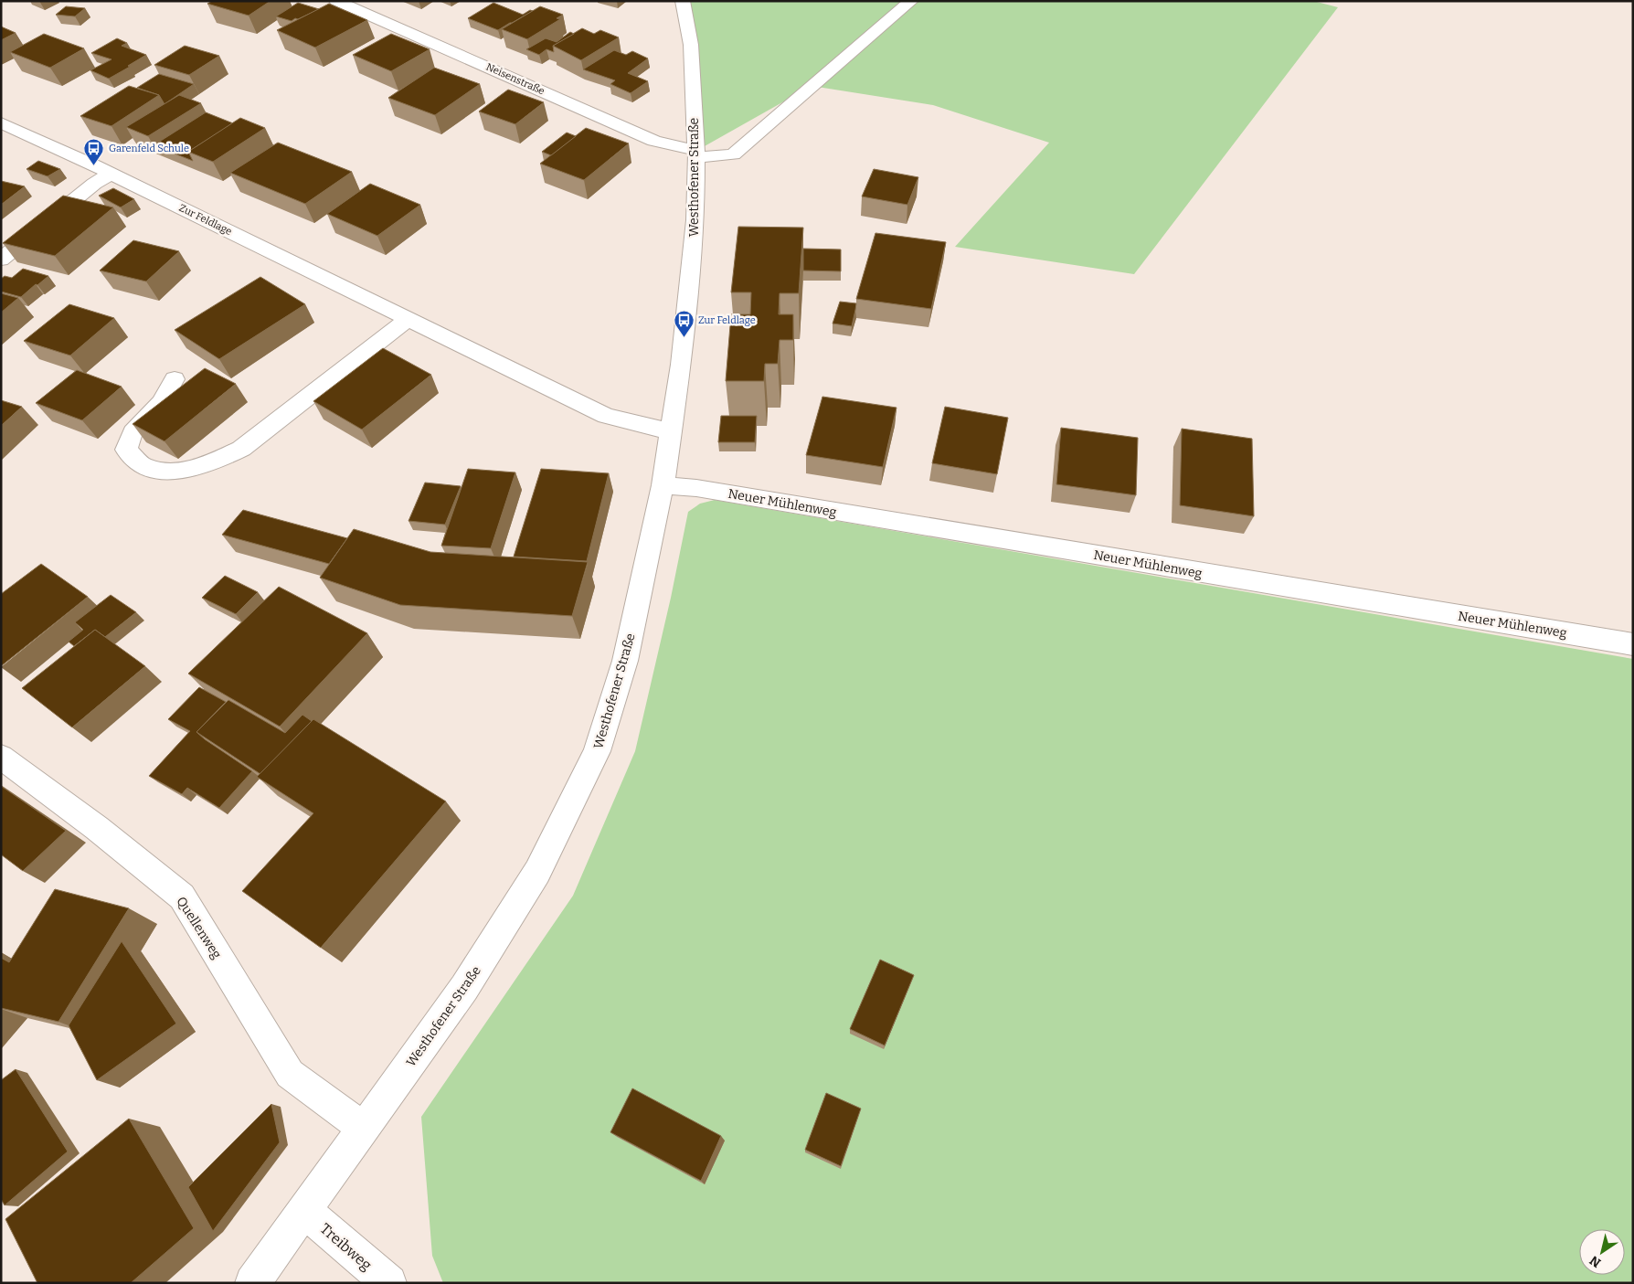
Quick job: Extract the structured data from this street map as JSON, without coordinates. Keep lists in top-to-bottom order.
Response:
{
  "streets": {
    "street": [
      "Neisenstraße",
      "Westhofener Straße",
      "Zur Feldlage",
      "Neuer Mühlenweg",
      "Quellenweg",
      "Treibweg"
    ]
  },
  "crossings": [
    ["Neisenstraße", "Westhofener Straße"],
    ["Westhofener Straße", "Zur Feldlage"],
    ["Westhofener Straße", "Neuer Mühlenweg"],
    ["Westhofener Straße", "Quellenweg"],
    ["Westhofener Straße", "Treibweg"]
  ],
  "places": {
    "bus stop": ["Garenfeld Schule", "Zur Feldlage"]
  },
  "north": "bottom left"
}
